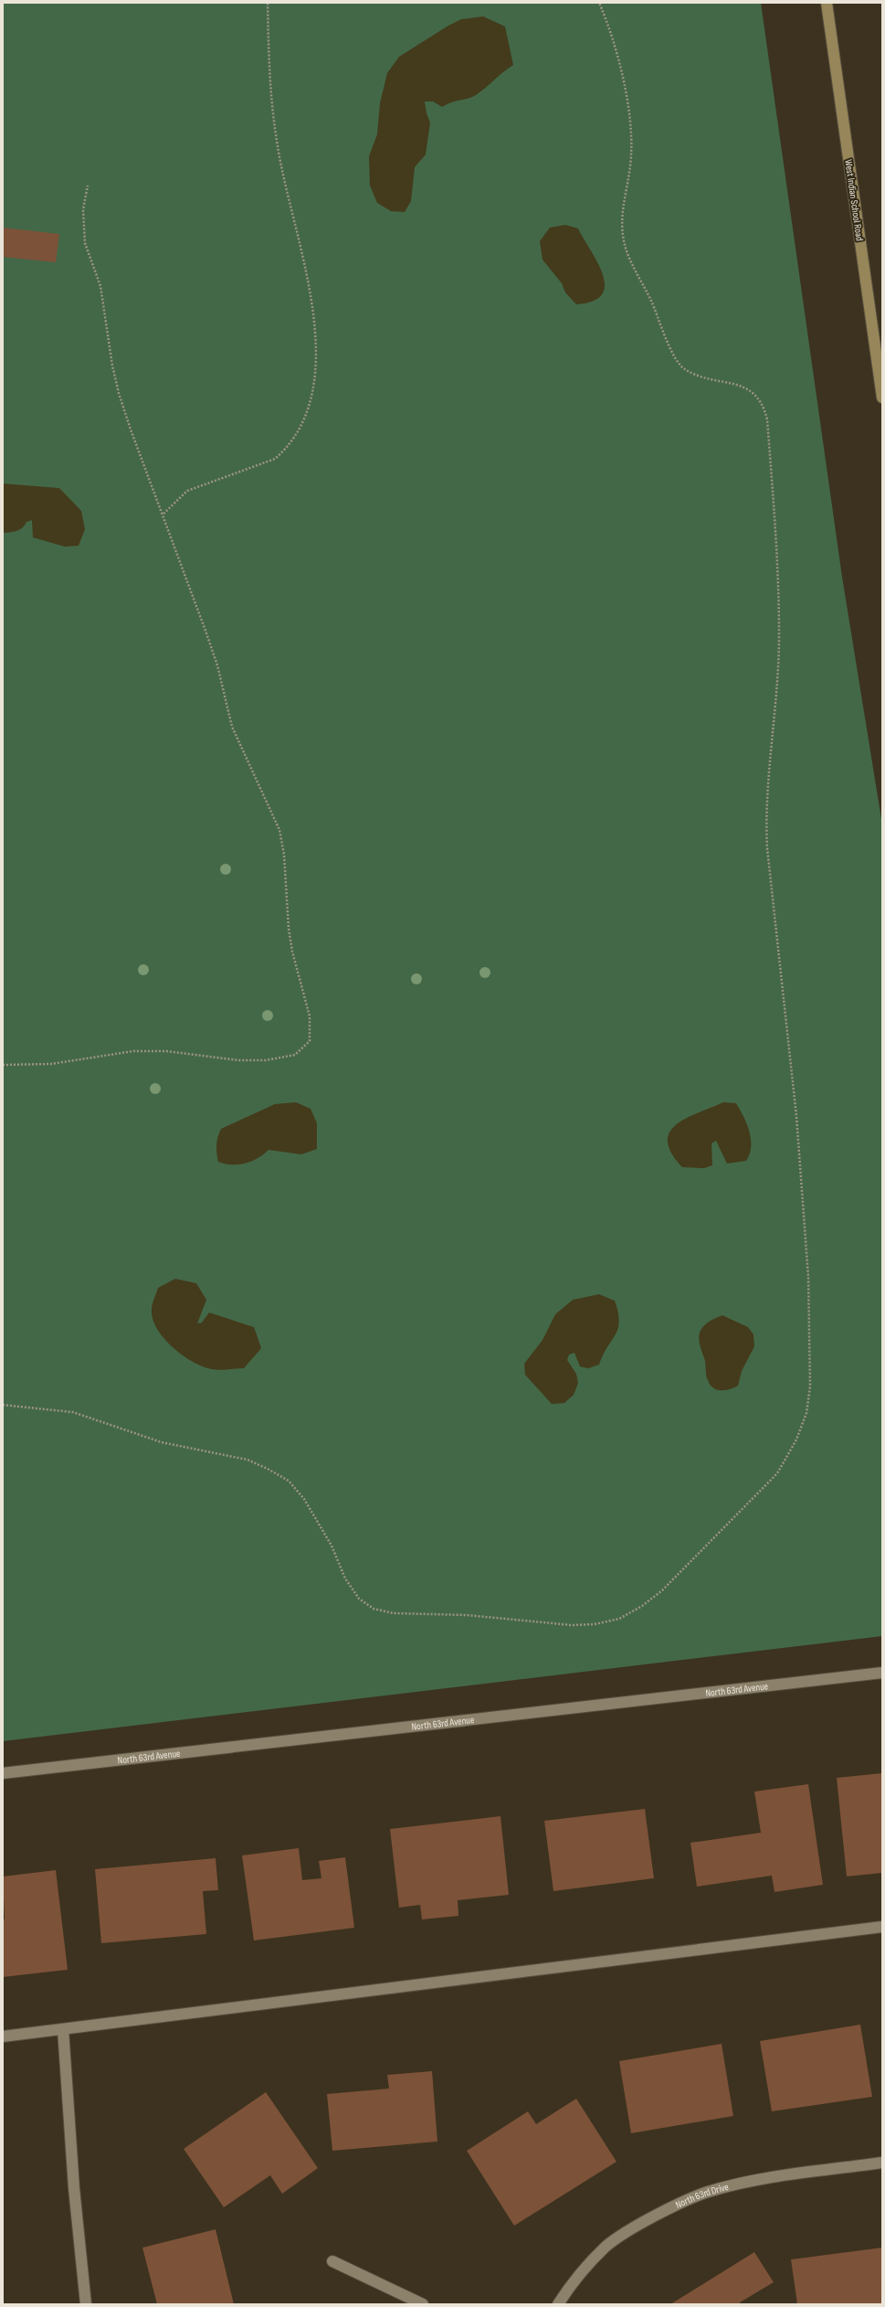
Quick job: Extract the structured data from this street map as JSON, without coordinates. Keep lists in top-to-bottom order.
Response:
{
  "streets": {
    "main road": ["West Indian School Road"],
    "street": ["North 63rd Avenue", "North 63rd Drive"]
  }
}
